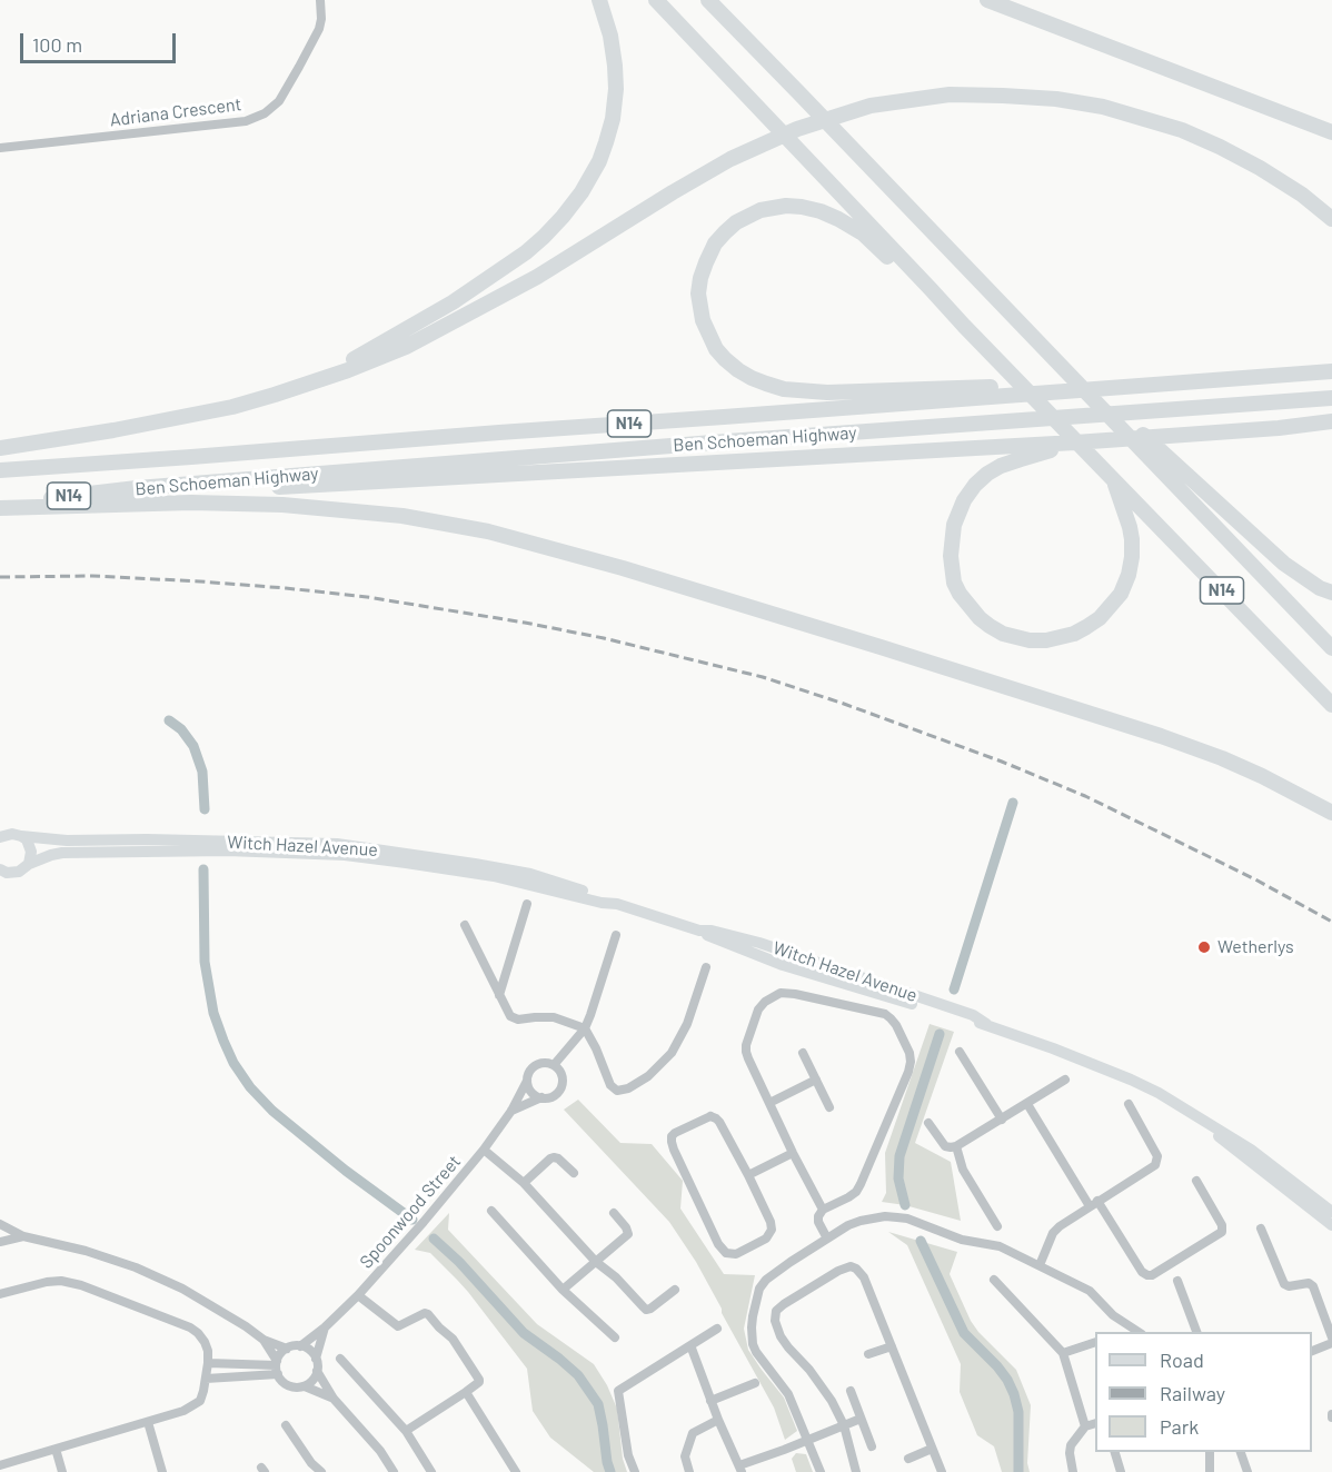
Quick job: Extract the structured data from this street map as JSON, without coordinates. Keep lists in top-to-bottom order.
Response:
{
  "streets": {
    "highway": ["N14", "Ben Schoeman Highway"],
    "street": ["Adriana Crescent", "Witch Hazel Avenue", "Spoonwood Street"]
  },
  "places": ["Wetherlys"],
  "legend": ["Road", "Railway", "Park"],
  "scale_bar": "100 m"
}
